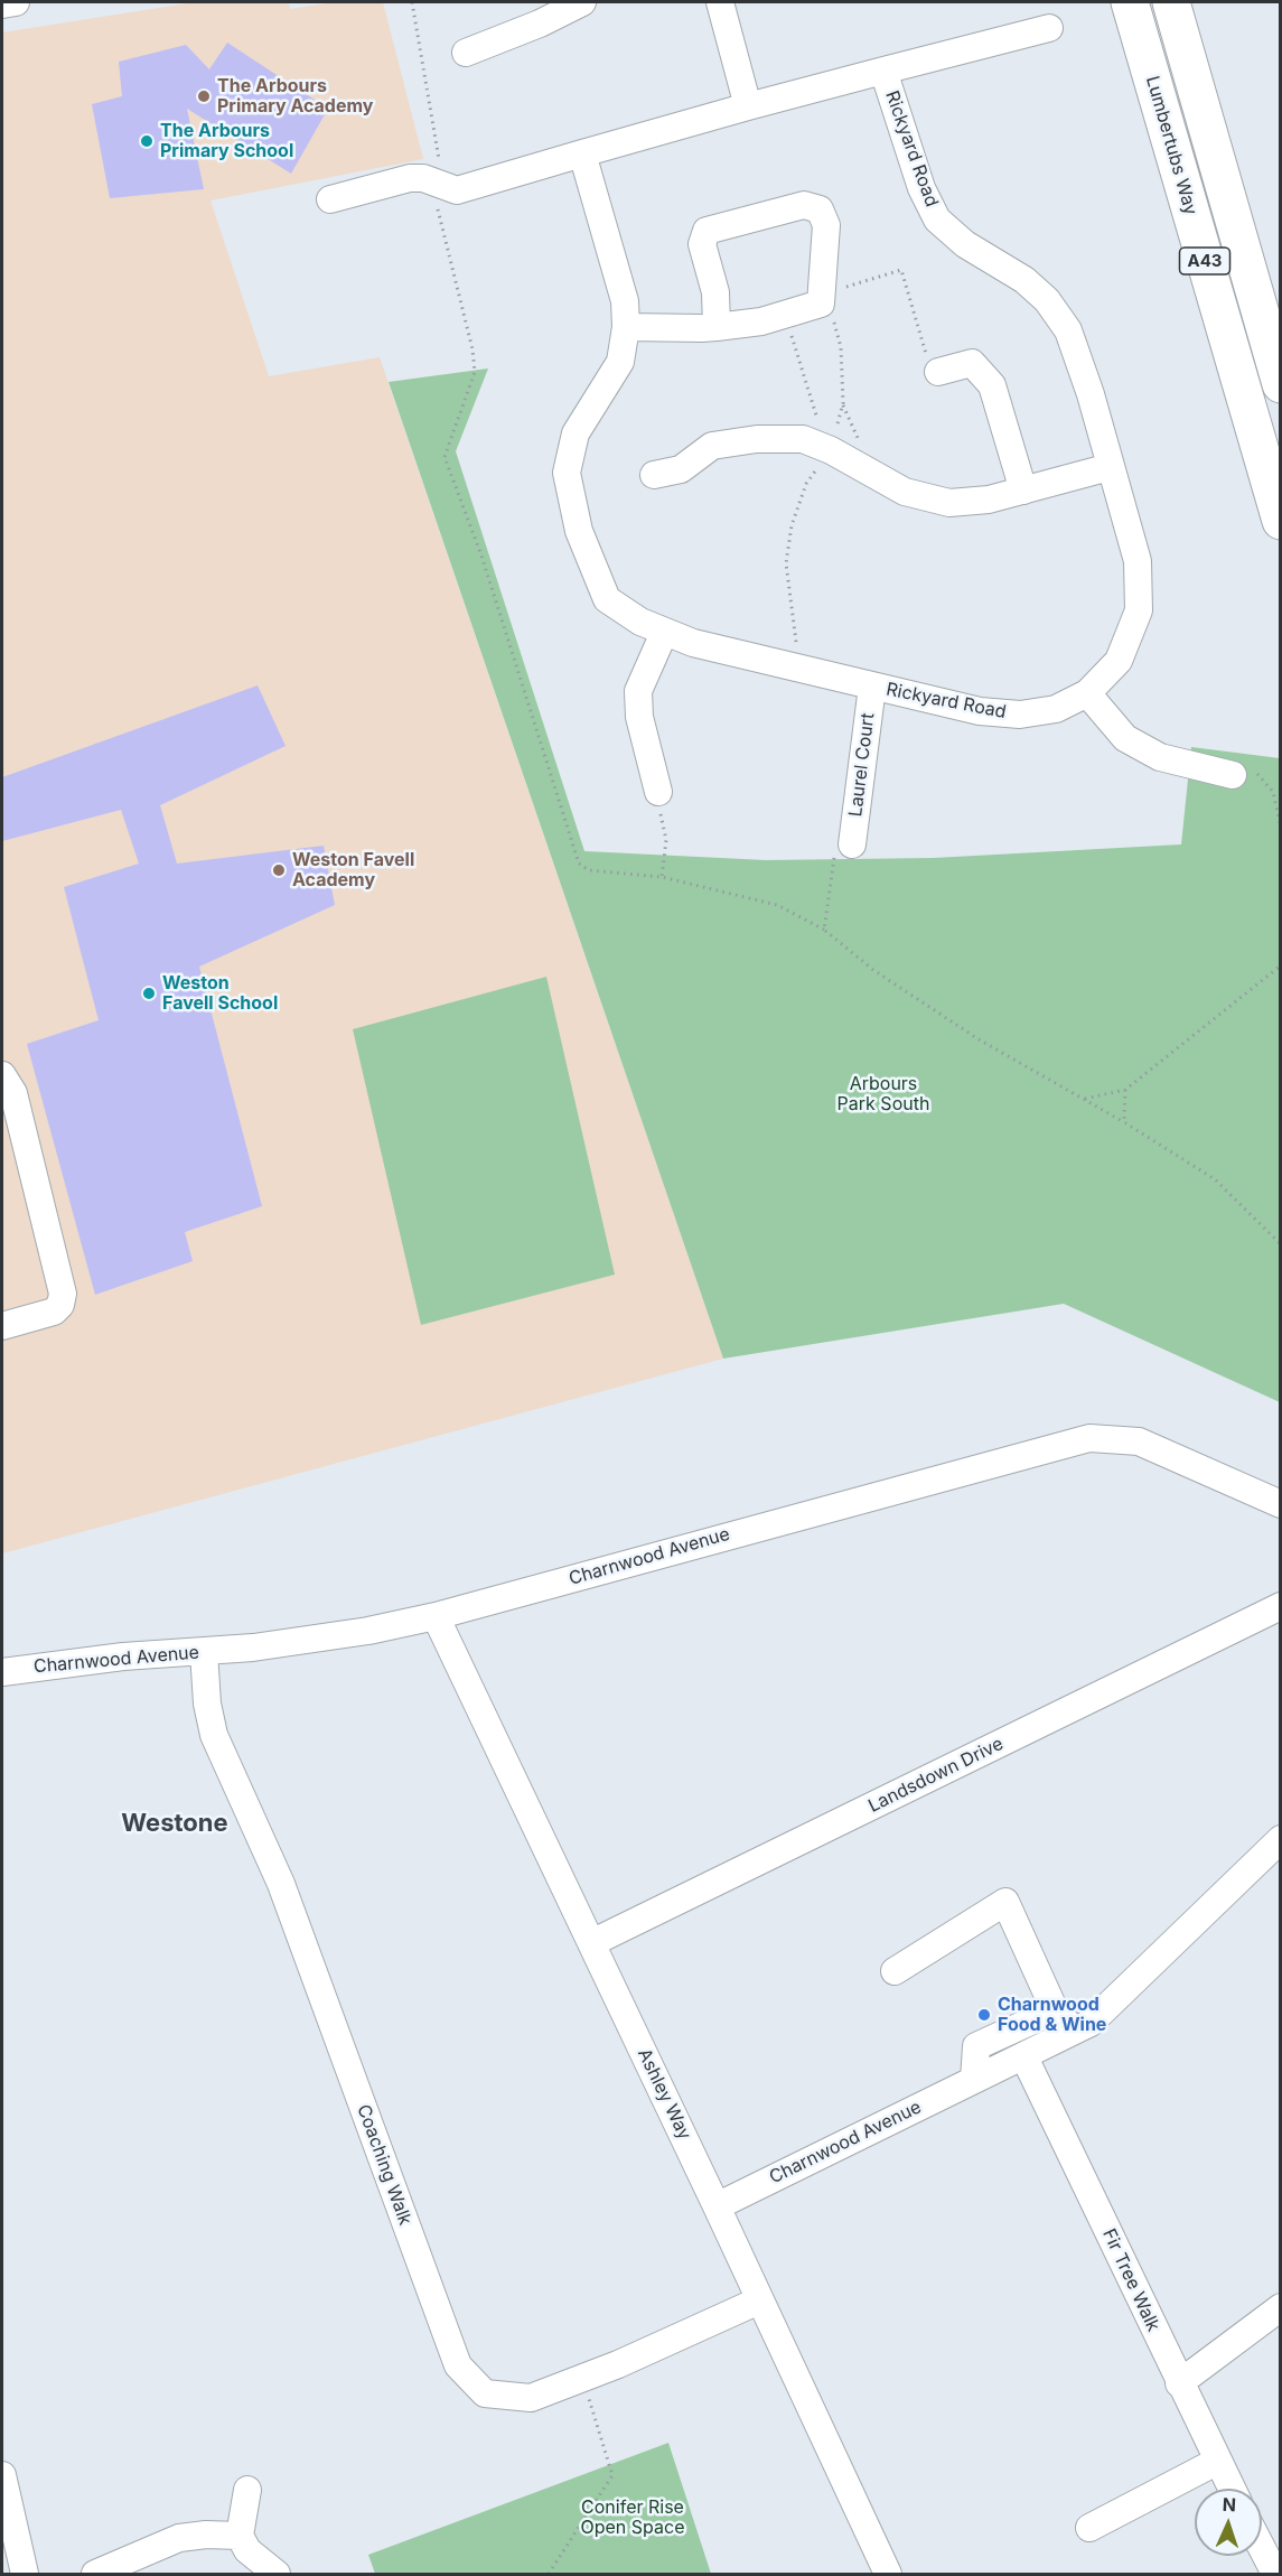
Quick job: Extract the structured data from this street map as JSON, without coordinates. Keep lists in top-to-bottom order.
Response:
{
  "streets": {
    "highway": ["Lumbertubs Way", "A43"],
    "street": [
      "Rickyard Road",
      "Laurel Court",
      "Charnwood Avenue",
      "Landsdown Drive",
      "Ashley Way",
      "Coaching Walk",
      "Fir Tree Walk"
    ]
  },
  "crossings": [
    ["Rickyard Road", "Laurel Court"],
    ["Charnwood Avenue", "Ashley Way"],
    ["Charnwood Avenue", "Coaching Walk"],
    ["Charnwood Avenue", "Fir Tree Walk"],
    ["Landsdown Drive", "Ashley Way"],
    ["Ashley Way", "Coaching Walk"]
  ],
  "districts": ["Westone"],
  "parks": ["Arbours Park South", "Conifer Rise Open Space"],
  "places": [
    "The Arbours Primary Academy",
    "The Arbours Primary School",
    "Weston Favell Academy",
    "Weston Favell School",
    "Charnwood Food & Wine"
  ],
  "north": "top"
}
